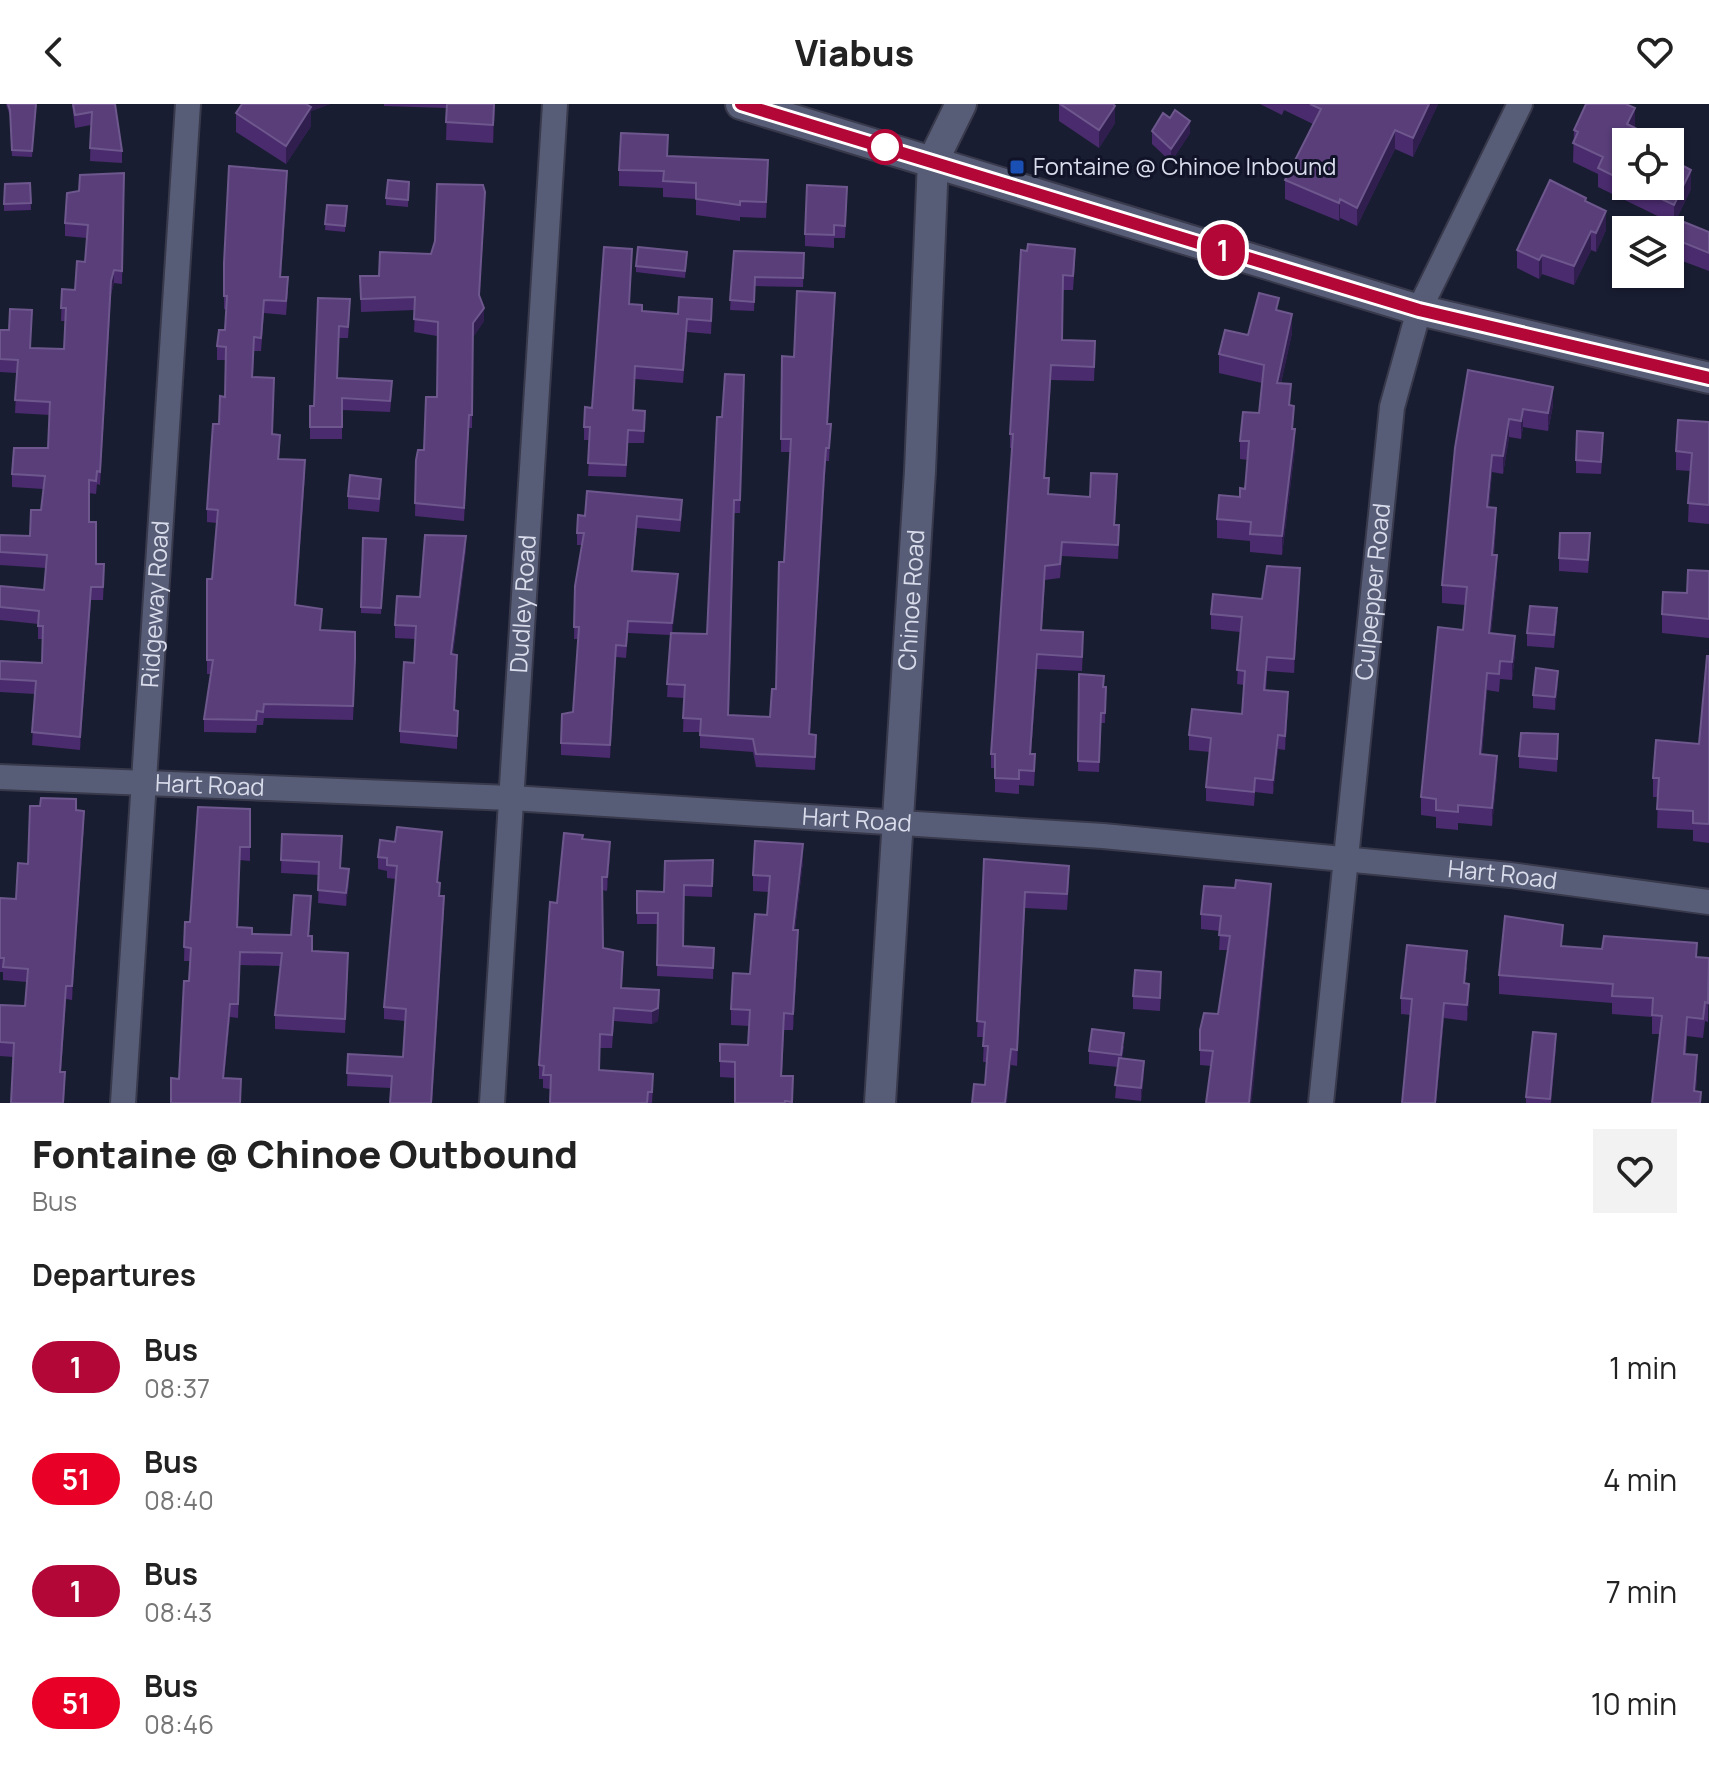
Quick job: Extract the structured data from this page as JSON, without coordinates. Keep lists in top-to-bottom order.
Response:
{
  "streets": {
    "street": [
      "Culpepper Road",
      "Chinoe Road",
      "Ridgeway Road",
      "Dudley Road",
      "Hart Road"
    ]
  },
  "crossings": [
    ["Culpepper Road", "Hart Road"],
    ["Chinoe Road", "Hart Road"],
    ["Ridgeway Road", "Hart Road"],
    ["Dudley Road", "Hart Road"]
  ],
  "places": {
    "transit": ["Fontaine @ Chinoe Inbound"]
  },
  "lines": ["bus line 1"],
  "page": {
    "header": "Viabus",
    "on_map": "1",
    "heading": [
      ["Fontaine @ Chinoe Outbound", "Bus"],
      "Departures"
    ],
    "list": [
      {
        "mark": "1",
        "name": "Bus",
        "note": "08:37",
        "value": "1 min"
      },
      {
        "mark": "51",
        "name": "Bus",
        "note": "08:40",
        "value": "4 min"
      },
      {
        "mark": "1",
        "name": "Bus",
        "note": "08:43",
        "value": "7 min"
      },
      {
        "mark": "51",
        "name": "Bus",
        "note": "08:46",
        "value": "10 min"
      }
    ]
  }
}
